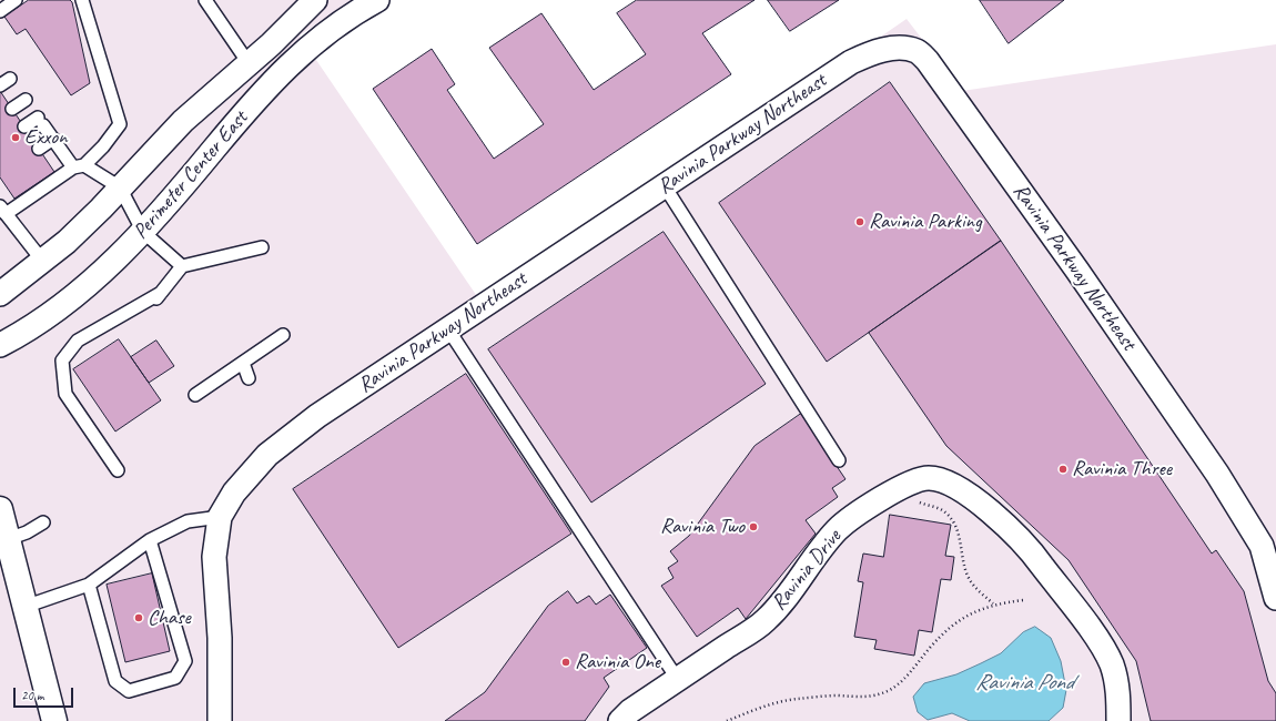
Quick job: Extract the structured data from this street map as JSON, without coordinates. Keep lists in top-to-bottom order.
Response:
{
  "streets": {
    "street": ["Ravinia Parkway Northeast", "Perimeter Center East", "Ravinia Drive"]
  },
  "water": ["Ravinia Pond"],
  "places": [
    "Exxon",
    "Ravinia Parking",
    "Ravinia Three",
    "Ravinia Two",
    "Chase",
    "Ravinia One"
  ],
  "scale_bar": "20 m"
}
